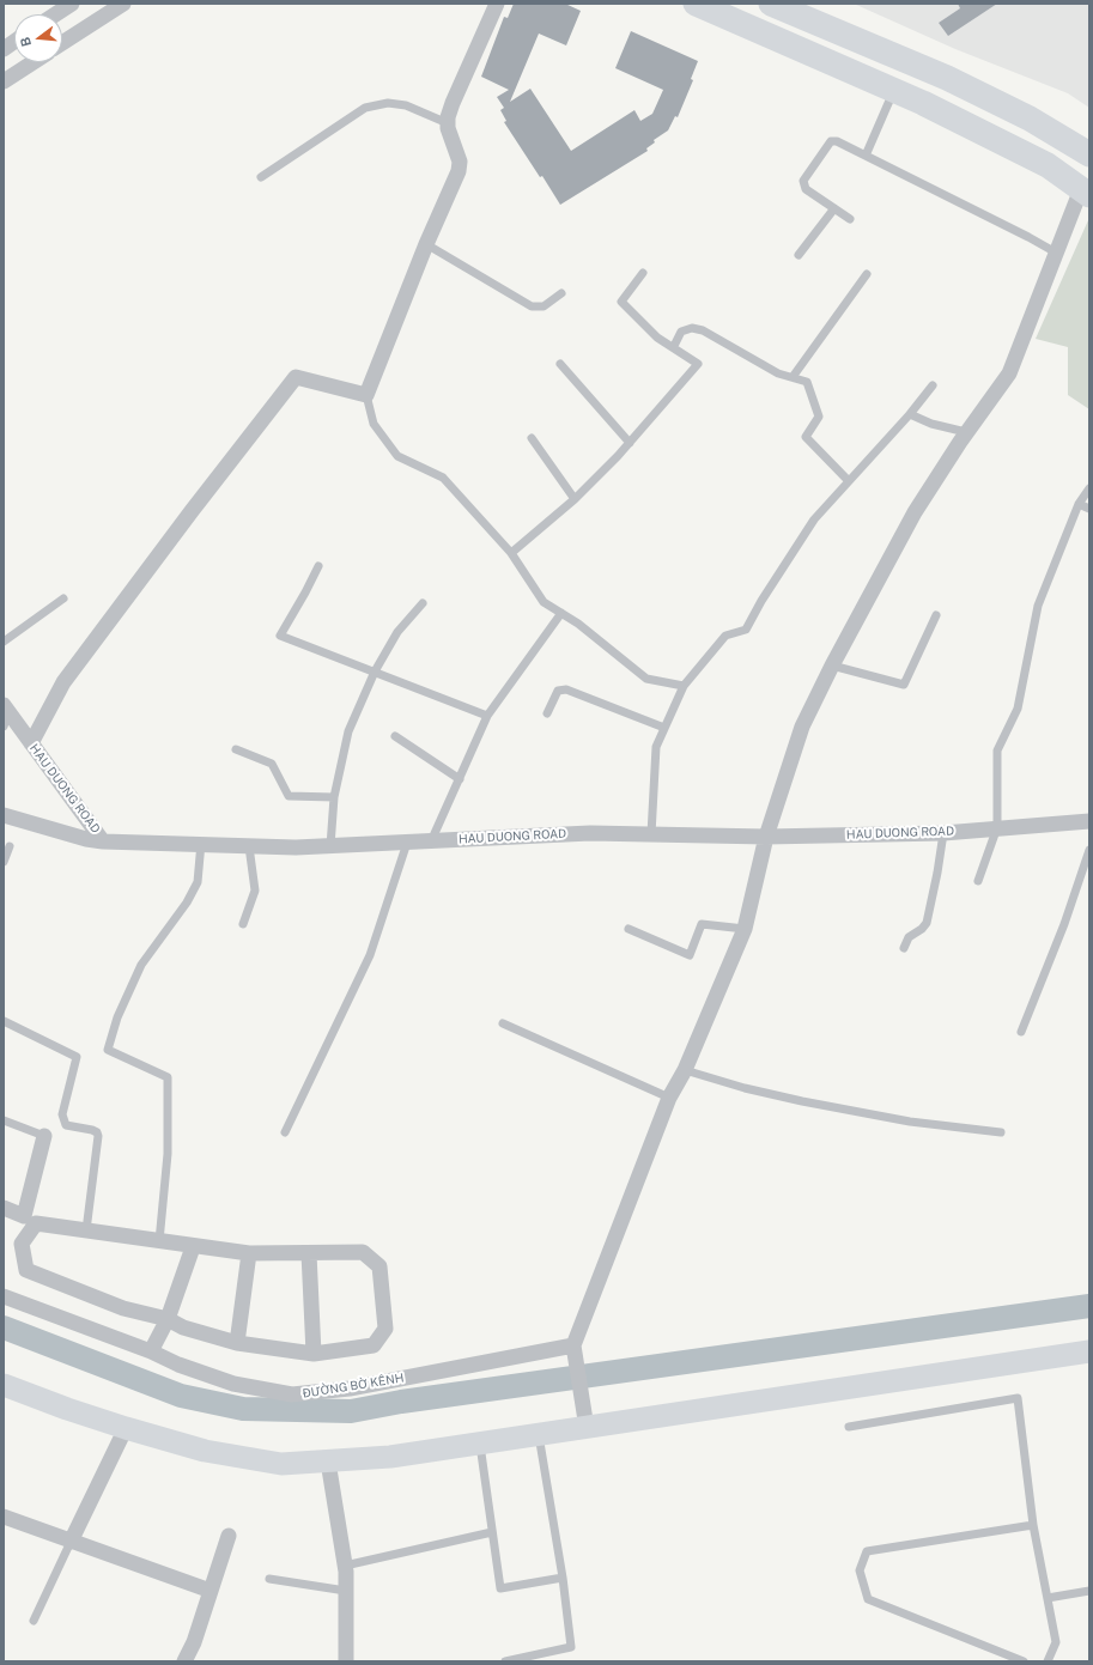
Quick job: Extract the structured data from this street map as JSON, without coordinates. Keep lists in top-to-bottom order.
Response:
{
  "streets": {
    "street": ["HAU DUONG ROAD", "ĐƯỜNG BỜ KÊNH"]
  },
  "north": "left"
}
